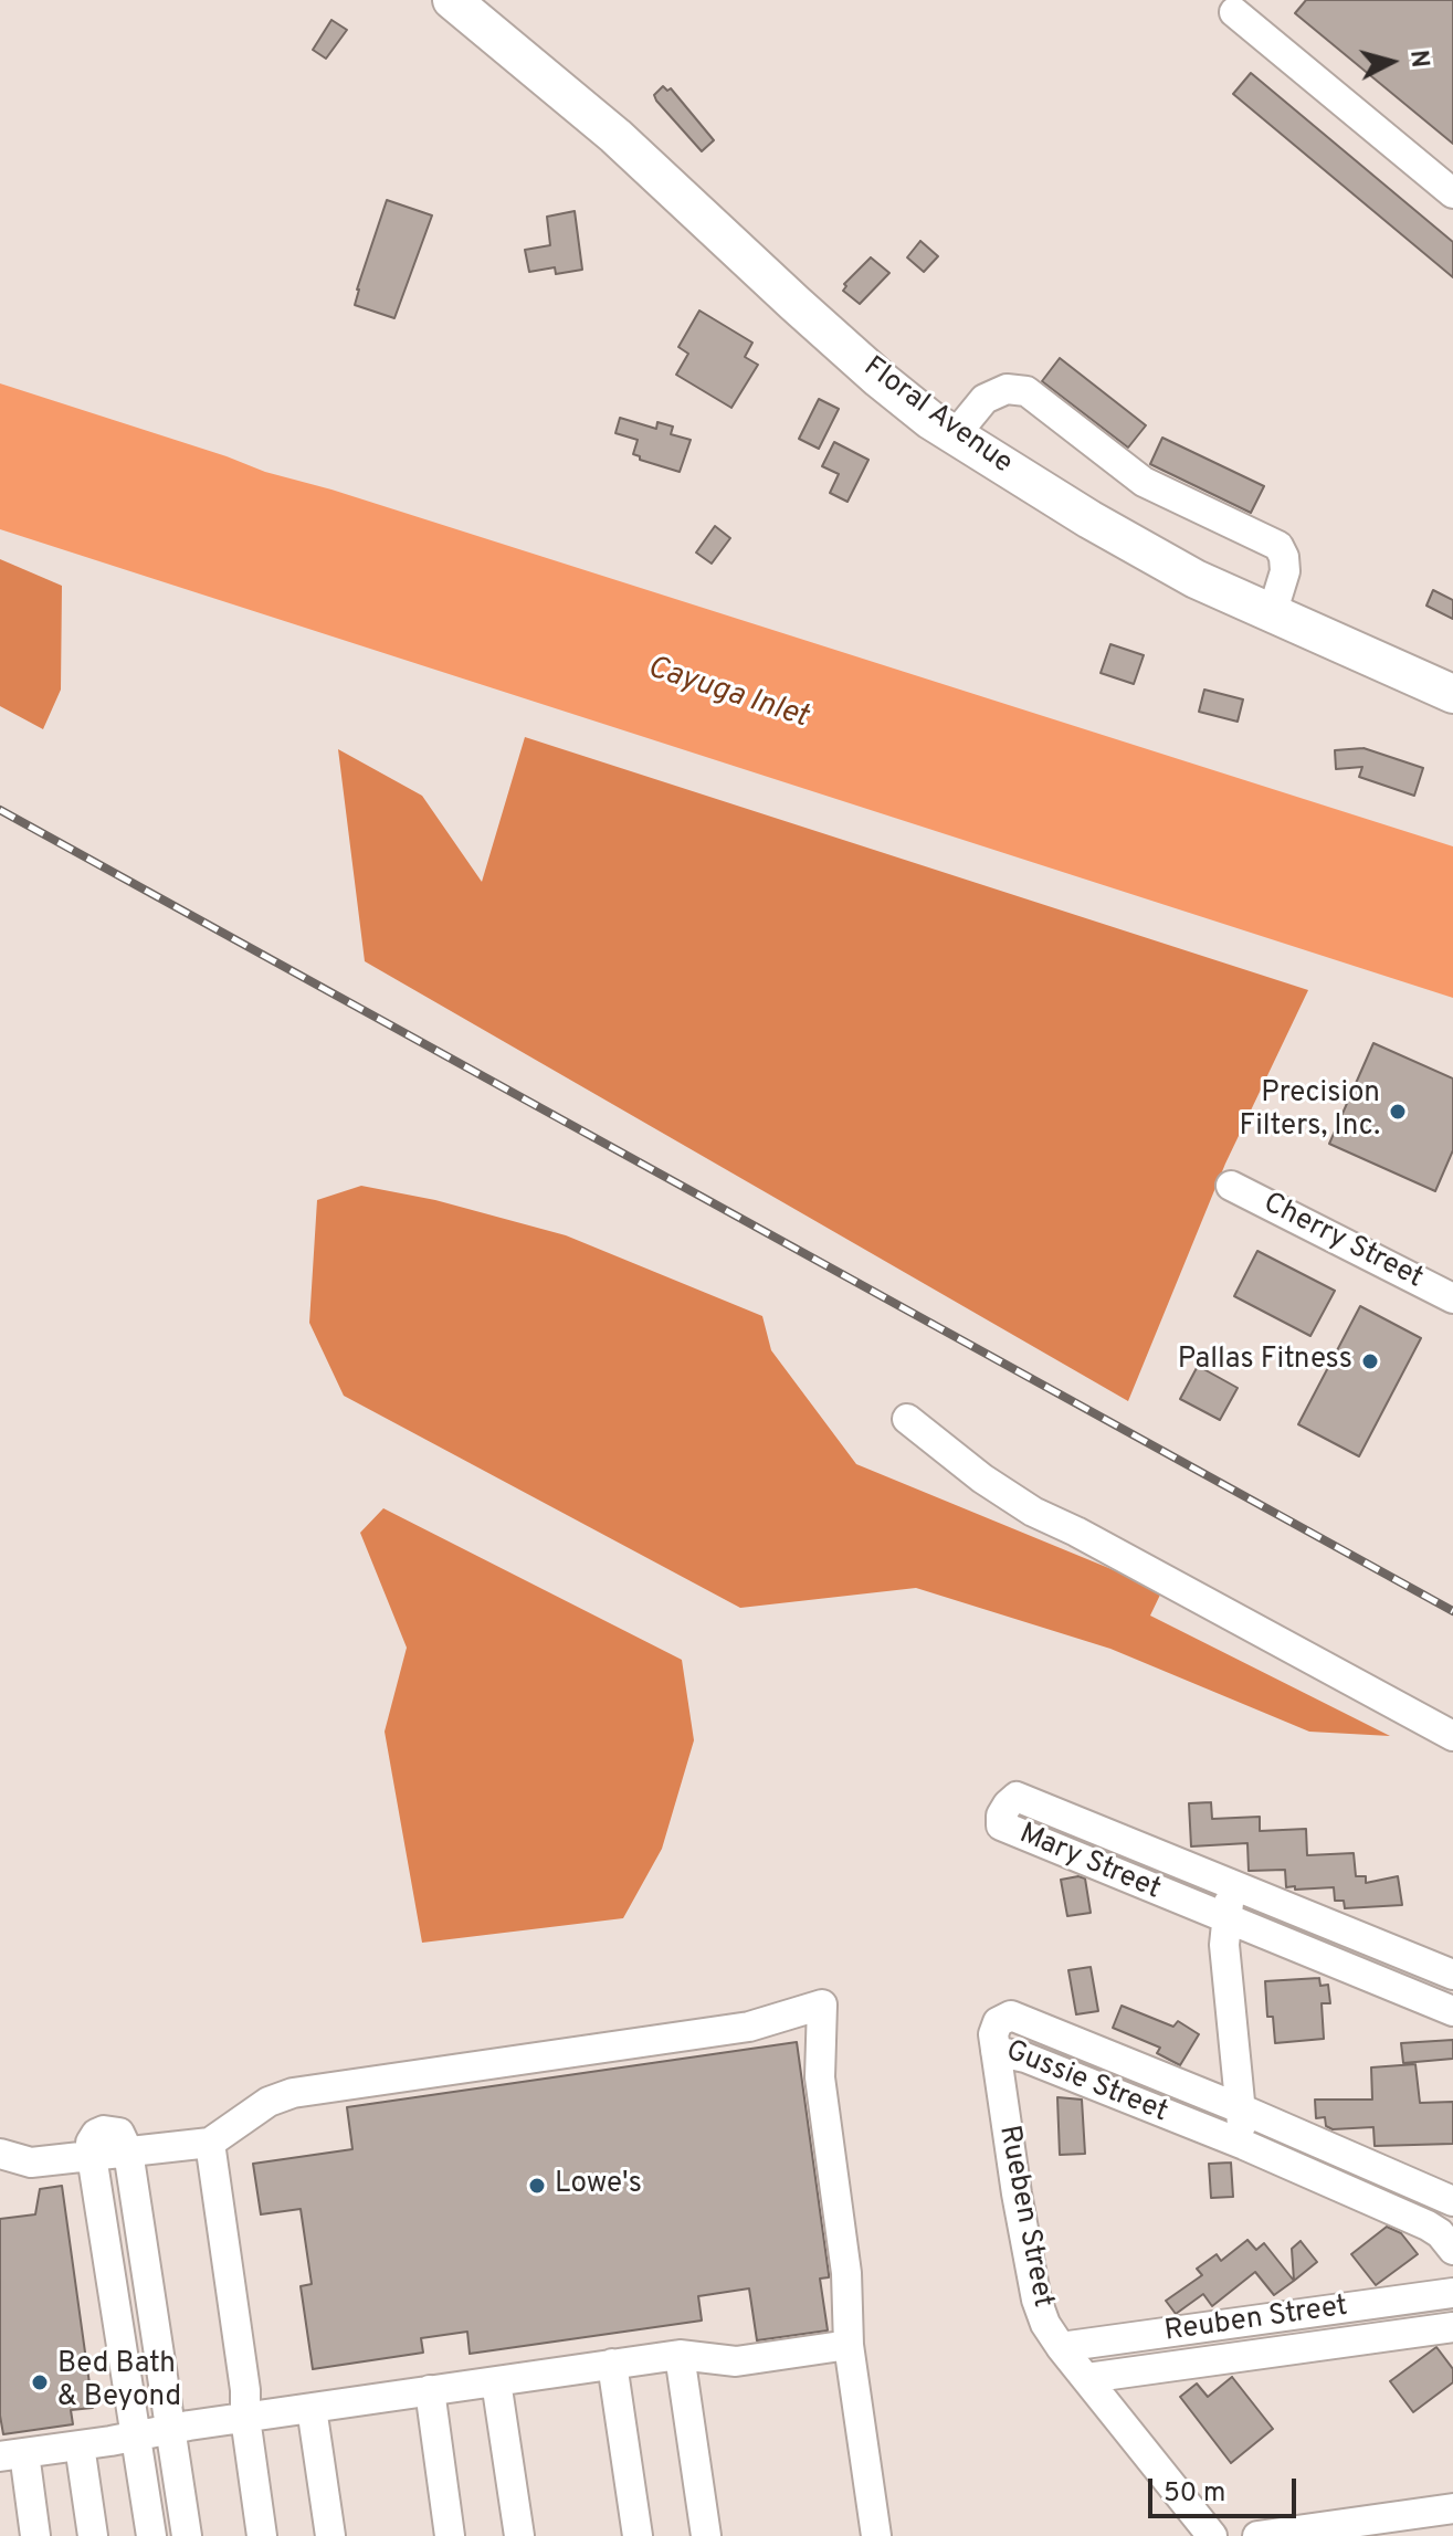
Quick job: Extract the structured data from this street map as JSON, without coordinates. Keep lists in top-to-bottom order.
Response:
{
  "streets": {
    "main road": ["Floral Avenue"],
    "street": [
      "Cherry Street",
      "Mary Street",
      "Gussie Street",
      "Rueben Street",
      "Reuben Street"
    ]
  },
  "crossings": [
    ["Gussie Street", "Rueben Street"],
    ["Rueben Street", "Reuben Street"]
  ],
  "water": ["Cayuga Inlet"],
  "places": [
    "Precision Filters, Inc.",
    "Pallas Fitness",
    "Lowe's",
    "Bed Bath & Beyond"
  ],
  "scale_bar": "50 m",
  "north": "right"
}
